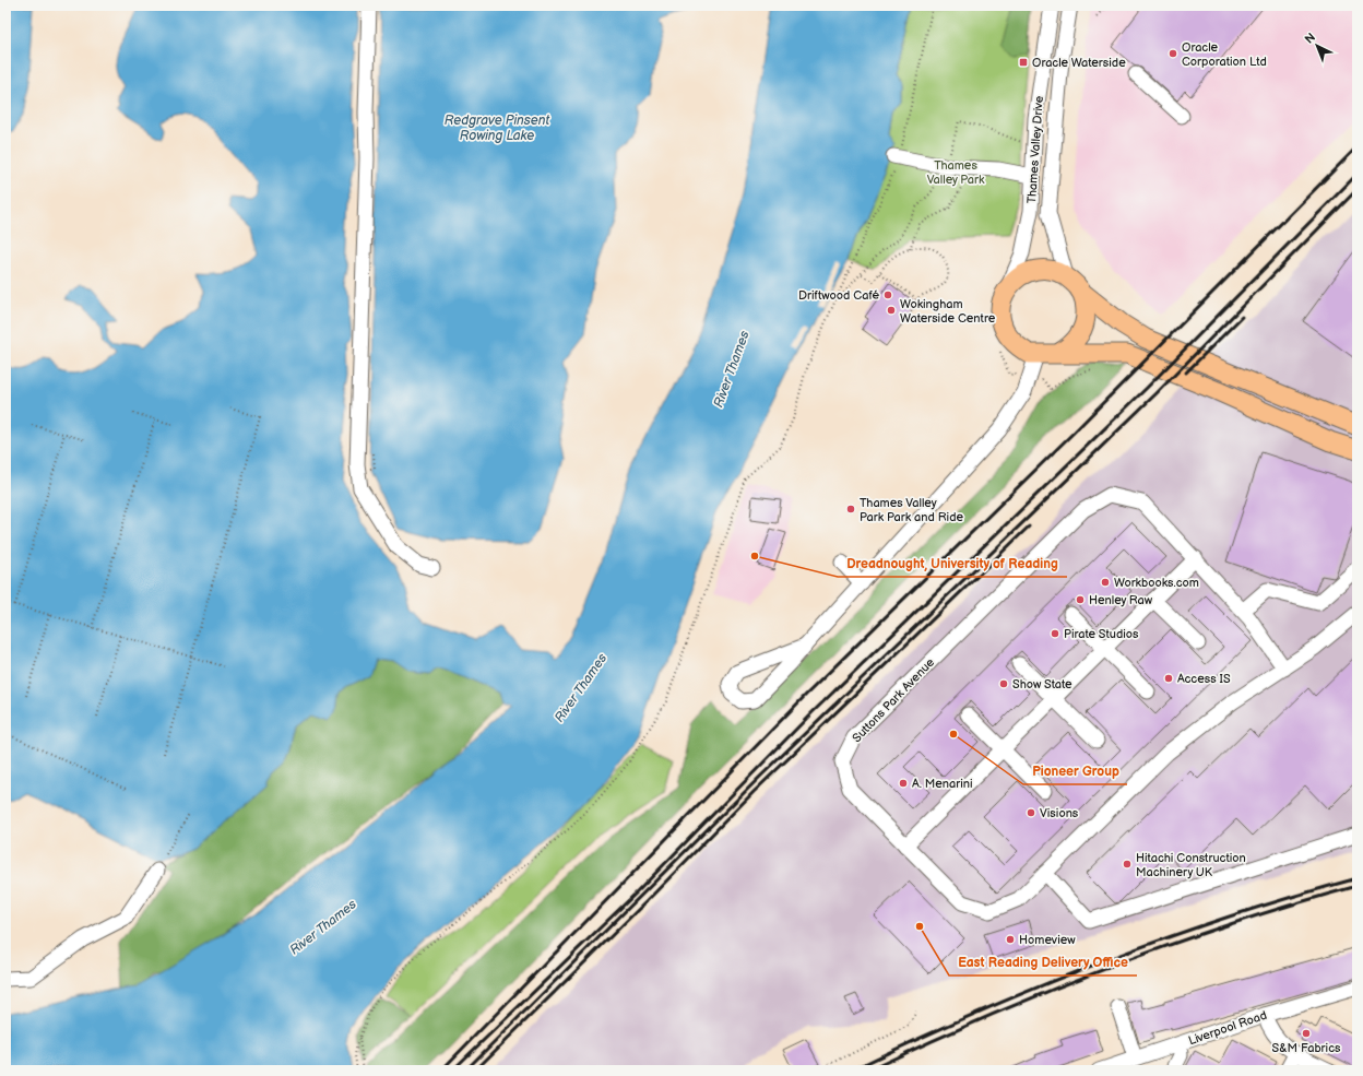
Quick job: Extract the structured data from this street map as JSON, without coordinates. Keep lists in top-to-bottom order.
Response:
{
  "streets": {
    "street": ["Thames Valley Drive", "Suttons Park Avenue", "Liverpool Road"]
  },
  "water": ["Redgrave Pinsent Rowing Lake", "River Thames"],
  "parks": ["Thames Valley Park"],
  "places": {
    "other": [
      "Oracle Corporation Ltd",
      "Driftwood Café",
      "Wokingham Waterside Centre",
      "Thames Valley Park Park and Ride",
      "Dreadnought, University of Reading",
      "Workbooks.com",
      "Henley Raw",
      "Pirate Studios",
      "Access IS",
      "Show State",
      "Pioneer Group",
      "A. Menarini",
      "Visions",
      "Hitachi Construction Machinery UK",
      "East Reading Delivery Office",
      "Homeview",
      "S&M Fabrics"
    ],
    "transit": ["Oracle Waterside"]
  },
  "north": "top left"
}
